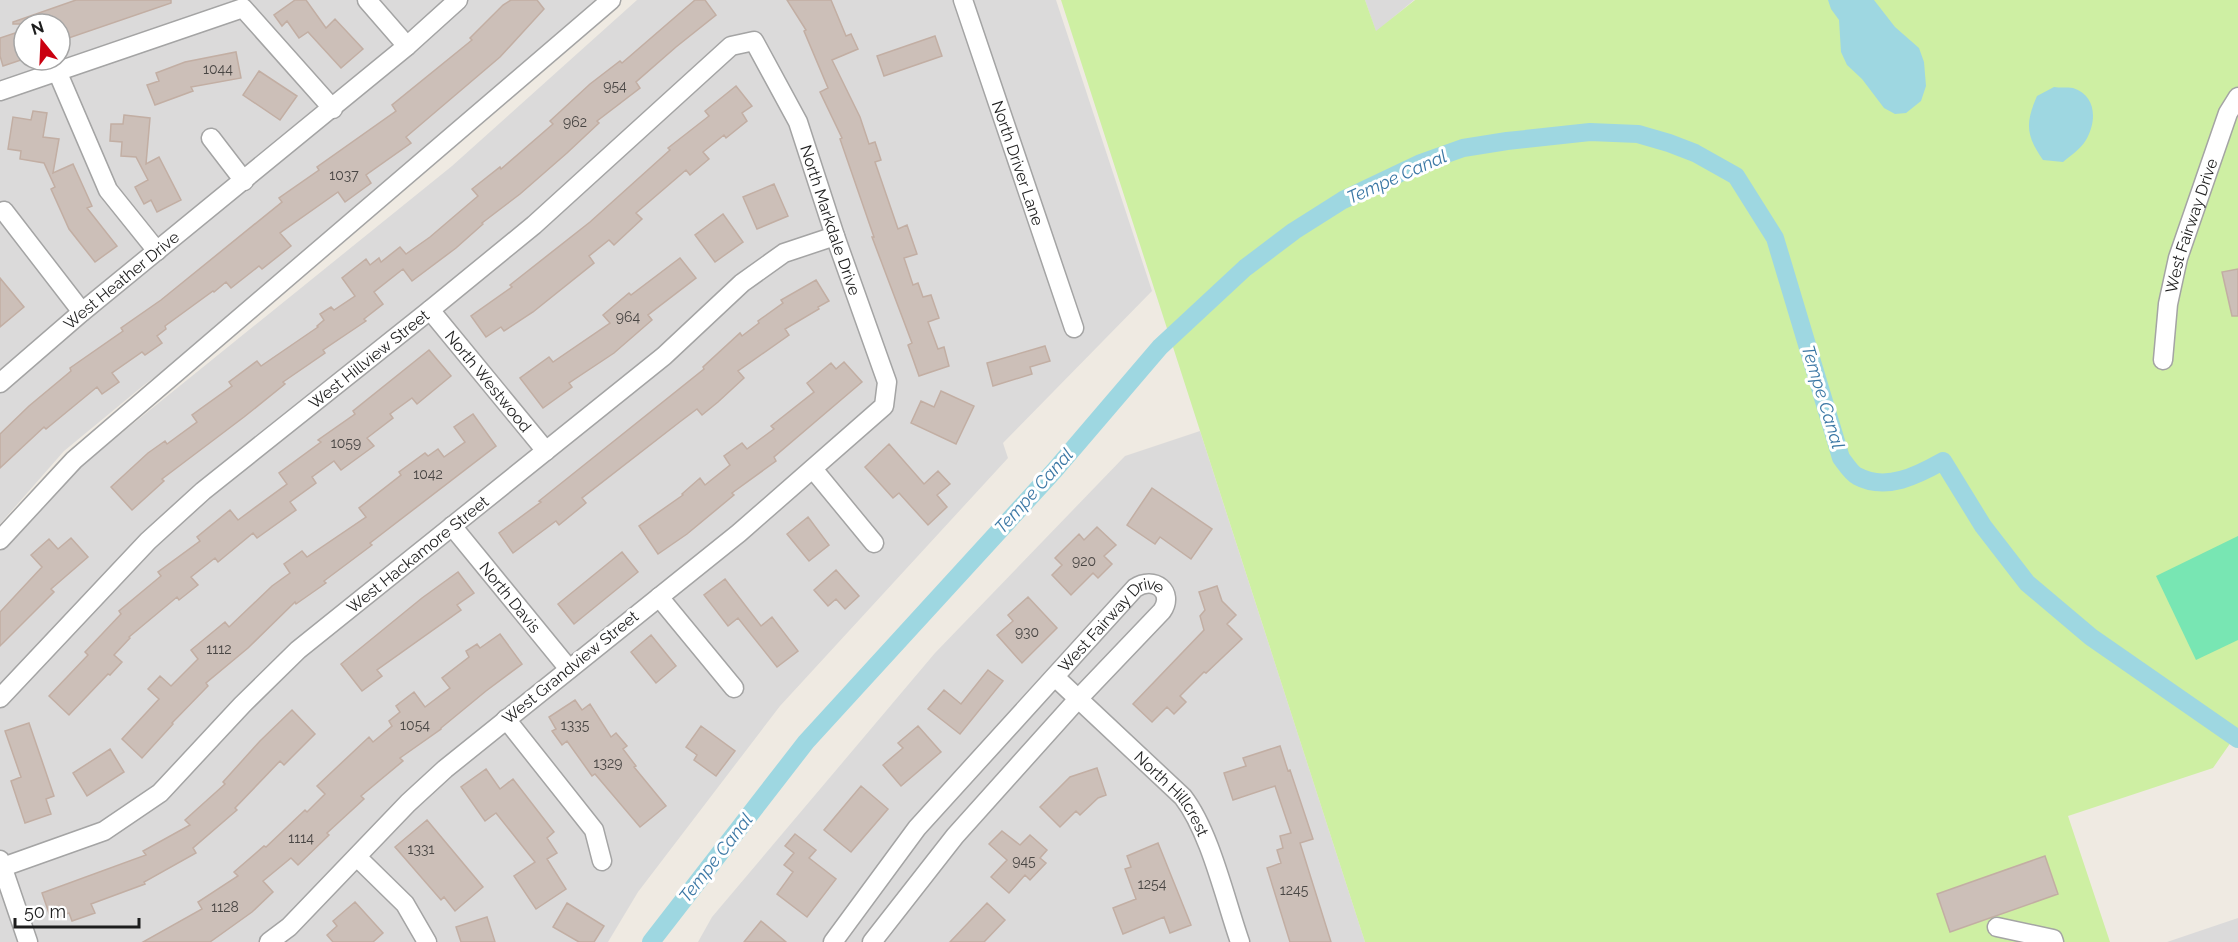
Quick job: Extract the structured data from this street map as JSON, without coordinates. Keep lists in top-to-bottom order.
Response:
{
  "streets": {
    "street": [
      "North Driver Lane",
      "North Markdale Drive",
      "West Fairway Drive",
      "West Heather Drive",
      "West Hillview Street",
      "North Westwood",
      "West Hackamore Street",
      "North Davis",
      "West Grandview Street",
      "North Hillcrest"
    ]
  },
  "crossings": [
    ["North Markdale Drive", "West Hillview Street"],
    ["North Markdale Drive", "West Hackamore Street"],
    ["North Markdale Drive", "West Grandview Street"],
    ["West Fairway Drive", "North Hillcrest"],
    ["West Hillview Street", "North Westwood"],
    ["North Westwood", "West Hackamore Street"],
    ["West Hackamore Street", "North Davis"],
    ["North Davis", "West Grandview Street"]
  ],
  "water": ["Tempe Canal"],
  "house_numbers": [
    "1044",
    "954",
    "962",
    "1037",
    "964",
    "1059",
    "1042",
    "920",
    "930",
    "1112",
    "1054",
    "1335",
    "1329",
    "1114",
    "1331",
    "945",
    "1254",
    "1245",
    "1128"
  ],
  "scale_bar": "50 m",
  "north": "top"
}
